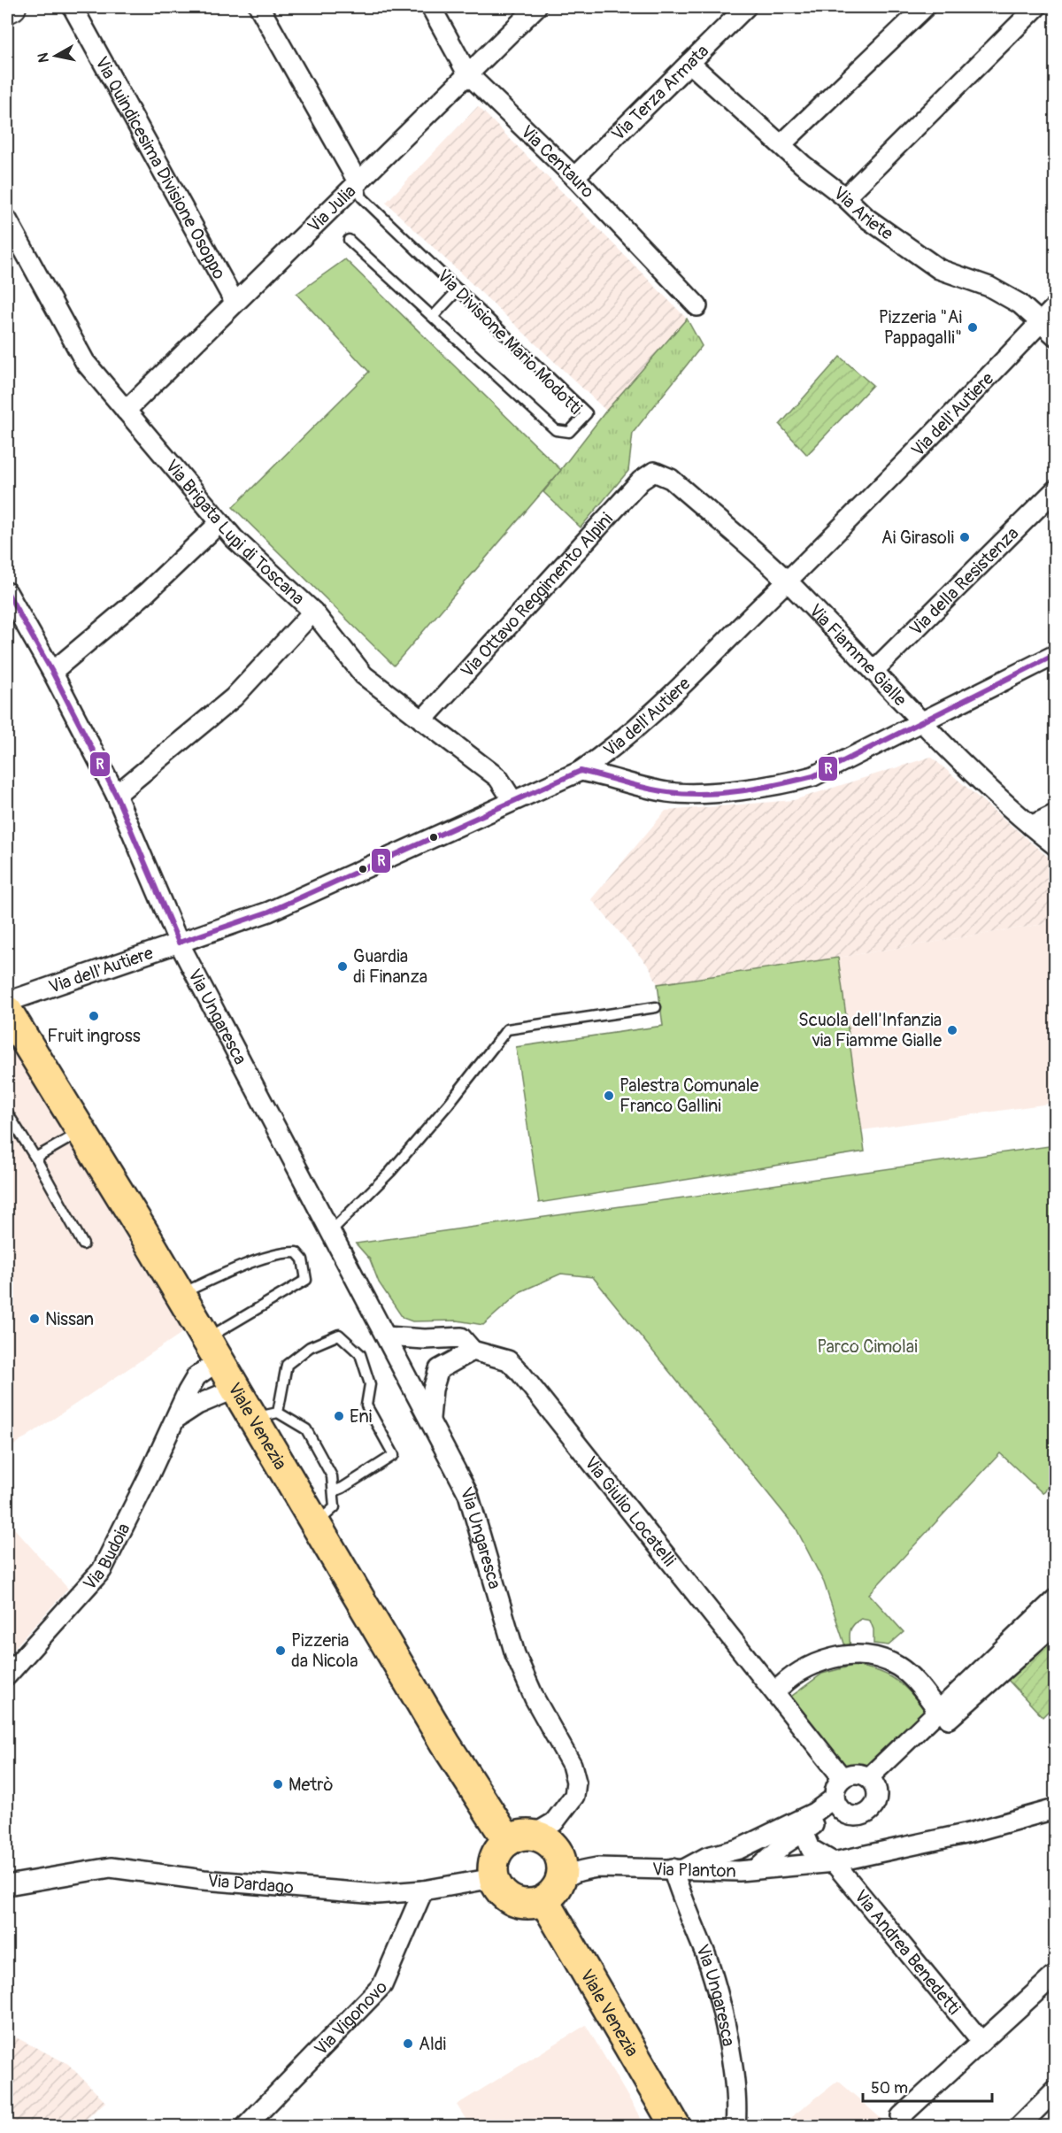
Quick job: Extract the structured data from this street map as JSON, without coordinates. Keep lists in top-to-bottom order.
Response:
{
  "streets": {
    "main road": ["Viale Venezia"],
    "street": [
      "Via Terza Armata",
      "Via Centauro",
      "Via Quindicesima Divisione Osoppo",
      "Via Julia",
      "Via Ariete",
      "Via Divisione Mario Modotti",
      "Via dell'Autiere",
      "Via Brigata Lupi di Toscana",
      "Via della Resistenza",
      "Via Ottavo Reggimento Alpini",
      "Via Fiamme Gialle",
      "Via Ungaresca",
      "Via Giulio Locatelli",
      "Via Budoia",
      "Via Planton",
      "Via Dardago",
      "Via Andrea Benedetti",
      "Via Vigonovo"
    ]
  },
  "crossings": [
    ["Via Terza Armata", "Via Centauro"],
    ["Via Terza Armata", "Via Ariete"],
    ["Via Centauro", "Via Julia"],
    ["Via Quindicesima Divisione Osoppo", "Via Julia"],
    ["Via Julia", "Via Divisione Mario Modotti"],
    ["Via Julia", "Via Brigata Lupi di Toscana"],
    ["Via Ariete", "Via dell'Autiere"],
    ["Via dell'Autiere", "Via Brigata Lupi di Toscana"],
    ["Via dell'Autiere", "Via Fiamme Gialle"],
    ["Via dell'Autiere", "Via Ungaresca"],
    ["Via Brigata Lupi di Toscana", "Via Ottavo Reggimento Alpini"],
    ["Via della Resistenza", "Via Fiamme Gialle"],
    ["Via Ottavo Reggimento Alpini", "Via Fiamme Gialle"],
    ["Via Ungaresca", "Viale Venezia"],
    ["Via Ungaresca", "Via Giulio Locatelli"],
    ["Via Ungaresca", "Via Planton"],
    ["Via Ungaresca", "Via Dardago"],
    ["Viale Venezia", "Via Budoia"],
    ["Viale Venezia", "Via Planton"],
    ["Viale Venezia", "Via Dardago"],
    ["Via Planton", "Via Dardago"],
    ["Via Planton", "Via Andrea Benedetti"],
    ["Via Dardago", "Via Vigonovo"]
  ],
  "parks": ["Parco Cimolai"],
  "places": [
    "Pizzeria \"Ai Pappagalli\"",
    "Ai Girasoli",
    "Guardia di Finanza",
    "Fruit ingross",
    "Scuola dell'Infanzia via Fiamme Gialle",
    "Palestra Comunale Franco Gallini",
    "Nissan",
    "Eni",
    "Pizzeria da Nicola",
    "Metrò",
    "Aldi"
  ],
  "lines": ["transit line R"],
  "scale_bar": "50 m",
  "north": "left"
}
